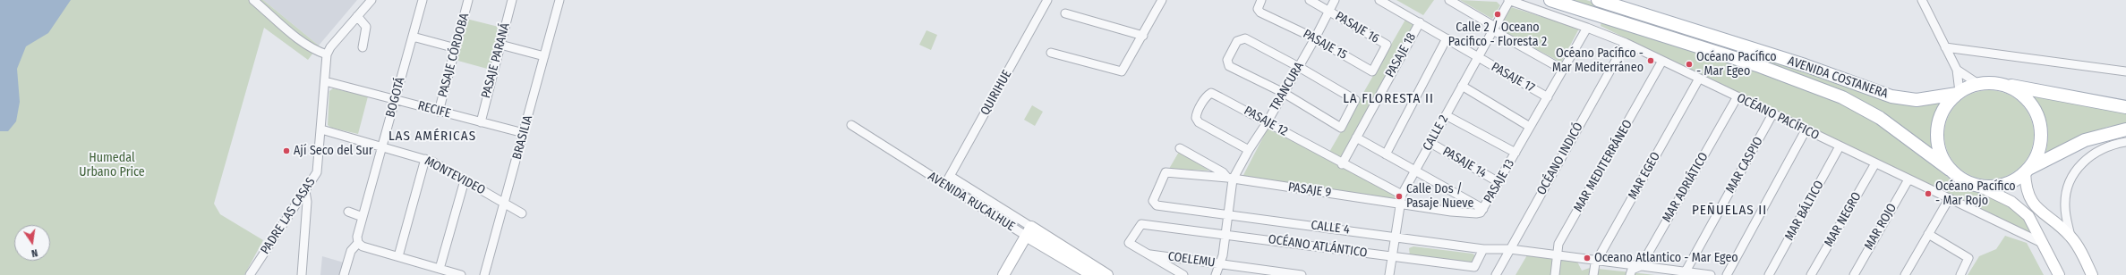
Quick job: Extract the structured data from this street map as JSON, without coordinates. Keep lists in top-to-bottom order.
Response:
{
  "streets": {
    "main road": ["AVENIDA COSTANERA", "AVENIDA RUCALHUE"],
    "street": [
      "PASAJE 16",
      "PASAJE 15",
      "PASAJE CÓRDOBA",
      "PASAJE 18",
      "PASAJE PARANÁ",
      "PASAJE 17",
      "TRANCURA",
      "QUIRIHUE",
      "BOGOTÁ",
      "RECIFE",
      "OCÉANO PACÍFICO",
      "PASAJE 12",
      "CALLE 2",
      "BRASILIA",
      "OCÉANO INDICÓ",
      "PASAJE 14",
      "MAR CASPIO",
      "MAR MEDITERRÁNEO",
      "MONTEVIDEO",
      "MAR EGEO",
      "PASAJE 13",
      "MAR ADRIÁTICO",
      "PASAJE 9",
      "MAR BÁLTICO",
      "PADRE LAS CASAS",
      "MAR NEGRO",
      "MAR ROJO",
      "CALLE 4",
      "OCÉANO ATLÁNTICO",
      "COELEMU"
    ]
  },
  "crossings": [
    ["PASAJE 16", "PASAJE 15"],
    ["PASAJE 16", "TRANCURA"],
    ["PASAJE 15", "TRANCURA"],
    ["PASAJE CÓRDOBA", "RECIFE"],
    ["PASAJE 18", "PASAJE 17"],
    ["PASAJE 18", "PASAJE 12"],
    ["PASAJE 18", "PASAJE 13"],
    ["PASAJE PARANÁ", "RECIFE"],
    ["PASAJE 17", "CALLE 2"],
    ["PASAJE 17", "PASAJE 13"],
    ["TRANCURA", "PASAJE 12"],
    ["TRANCURA", "PASAJE 9"],
    ["TRANCURA", "CALLE 4"],
    ["TRANCURA", "OCÉANO ATLÁNTICO"],
    ["TRANCURA", "COELEMU"],
    ["QUIRIHUE", "AVENIDA RUCALHUE"],
    ["BOGOTÁ", "RECIFE"],
    ["BOGOTÁ", "MONTEVIDEO"],
    ["RECIFE", "BRASILIA"],
    ["RECIFE", "PADRE LAS CASAS"],
    ["OCÉANO PACÍFICO", "CALLE 2"],
    ["OCÉANO PACÍFICO", "OCÉANO INDICÓ"],
    ["OCÉANO PACÍFICO", "MAR CASPIO"],
    ["OCÉANO PACÍFICO", "MAR MEDITERRÁNEO"],
    ["OCÉANO PACÍFICO", "MAR EGEO"],
    ["OCÉANO PACÍFICO", "PASAJE 13"],
    ["OCÉANO PACÍFICO", "MAR ADRIÁTICO"],
    ["OCÉANO PACÍFICO", "MAR BÁLTICO"],
    ["OCÉANO PACÍFICO", "MAR NEGRO"],
    ["OCÉANO PACÍFICO", "MAR ROJO"],
    ["PASAJE 12", "CALLE 2"],
    ["CALLE 2", "PASAJE 14"],
    ["CALLE 2", "PASAJE 13"],
    ["CALLE 2", "PASAJE 9"],
    ["CALLE 2", "CALLE 4"],
    ["CALLE 2", "OCÉANO ATLÁNTICO"],
    ["BRASILIA", "MONTEVIDEO"],
    ["OCÉANO INDICÓ", "CALLE 4"],
    ["PASAJE 14", "PASAJE 13"],
    ["MONTEVIDEO", "PADRE LAS CASAS"],
    ["PASAJE 13", "PASAJE 9"],
    ["PASAJE 9", "CALLE 4"],
    ["CALLE 4", "OCÉANO ATLÁNTICO"],
    ["OCÉANO ATLÁNTICO", "COELEMU"]
  ],
  "districts": ["LA FLORESTA II", "LAS AMÉRICAS", "PEÑUELAS II"],
  "parks": ["Humedal Urbano Price"],
  "places": [
    "Calle 2 / Oceano Pacifico - Floresta 2",
    "Océano Pacífico - Mar Mediterráneo",
    "Océano Pacífico - Mar Egeo",
    "Ají Seco del Sur",
    "Océano Pacífico - Mar Rojo",
    "Calle Dos / Pasaje Nueve",
    "Oceano Atlantico - Mar Egeo"
  ],
  "north": "bottom"
}
